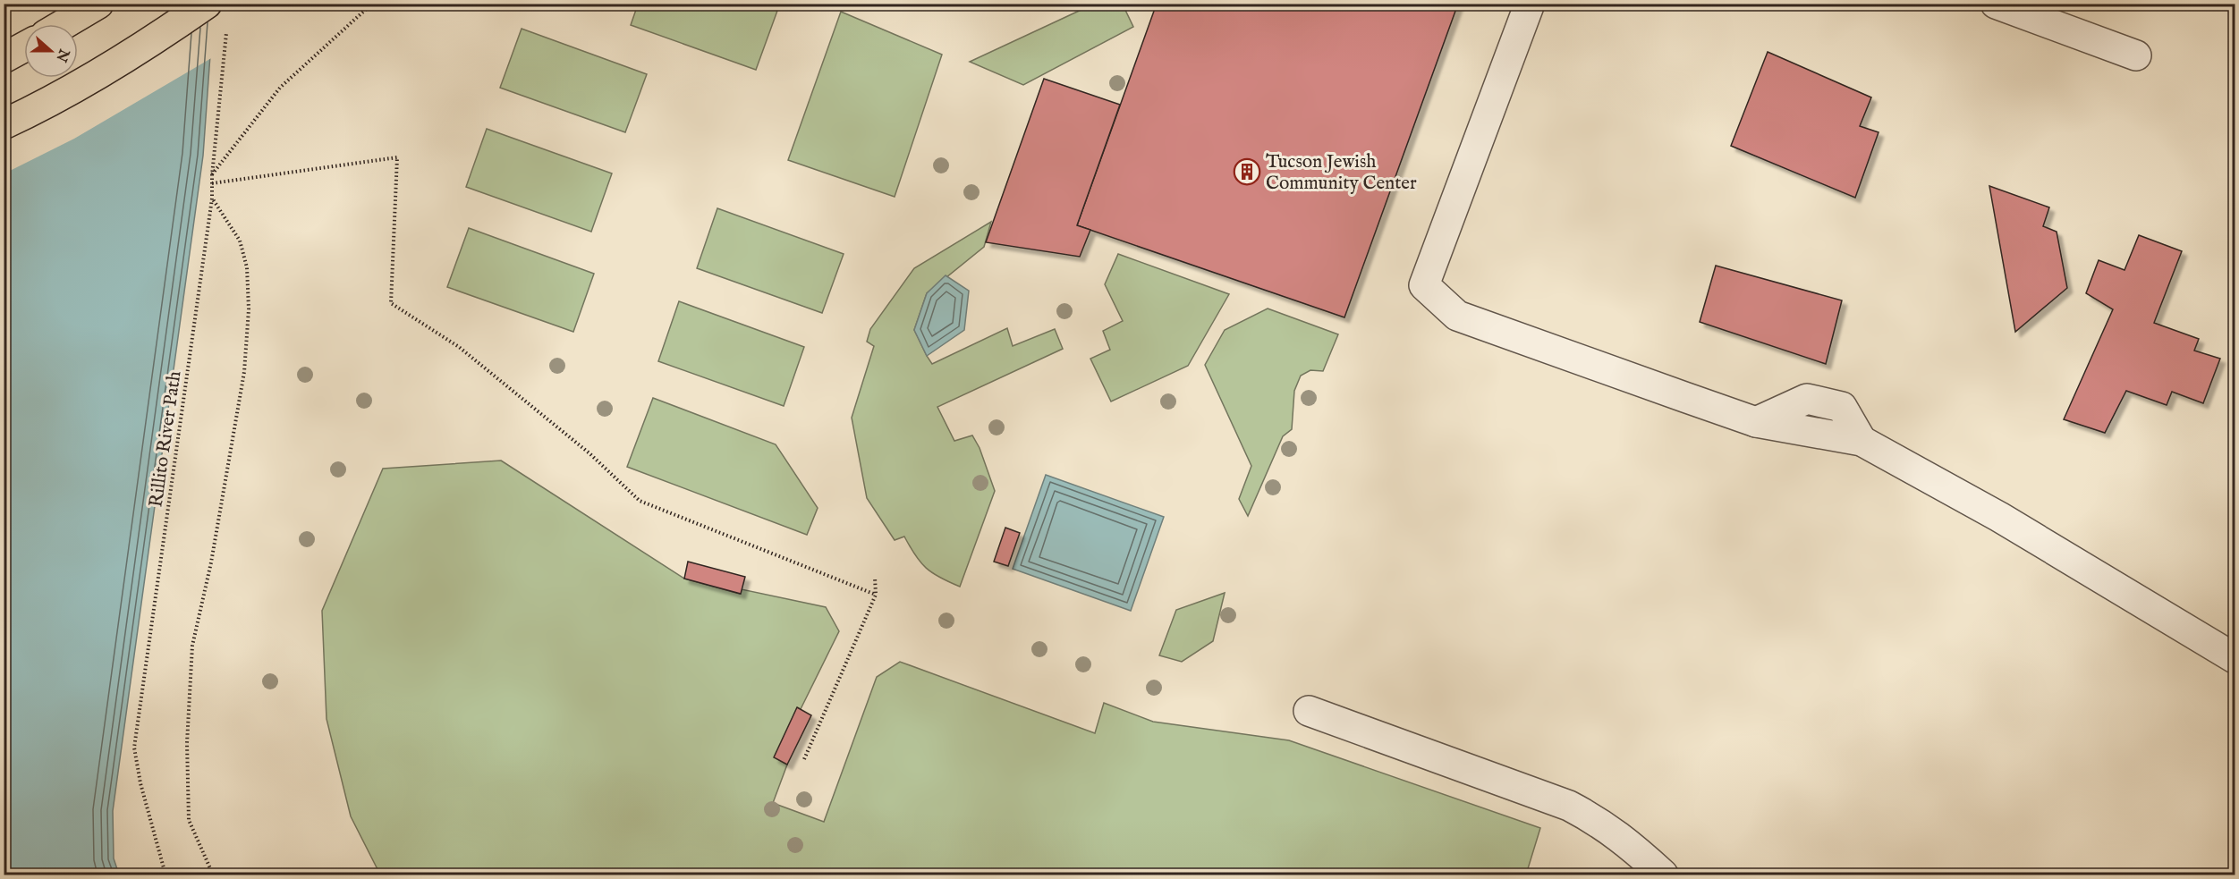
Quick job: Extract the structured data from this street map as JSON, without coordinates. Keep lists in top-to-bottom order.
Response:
{
  "streets": {
    "path": ["Rillito River Path"]
  },
  "places": {
    "building": ["Tucson Jewish Community Center"]
  },
  "north": "right"
}
